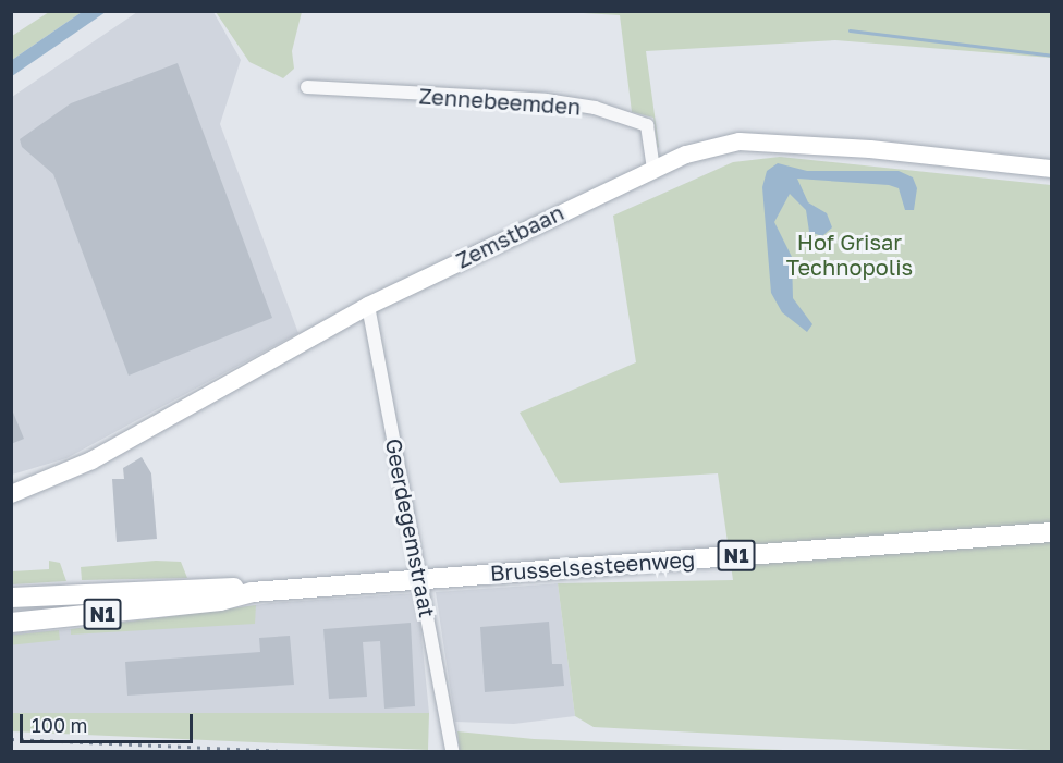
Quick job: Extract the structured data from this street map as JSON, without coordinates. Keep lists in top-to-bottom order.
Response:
{
  "streets": {
    "main road": ["N1", "Brusselsesteenweg"],
    "street": ["Zennebeemden", "Zemstbaan", "Geerdegemstraat"]
  },
  "crossings": [
    ["Zennebeemden", "Zemstbaan"],
    ["Zemstbaan", "Geerdegemstraat"],
    ["Geerdegemstraat", "Brusselsesteenweg"]
  ],
  "parks": ["Hof Grisar Technopolis"],
  "scale_bar": "100 m"
}
